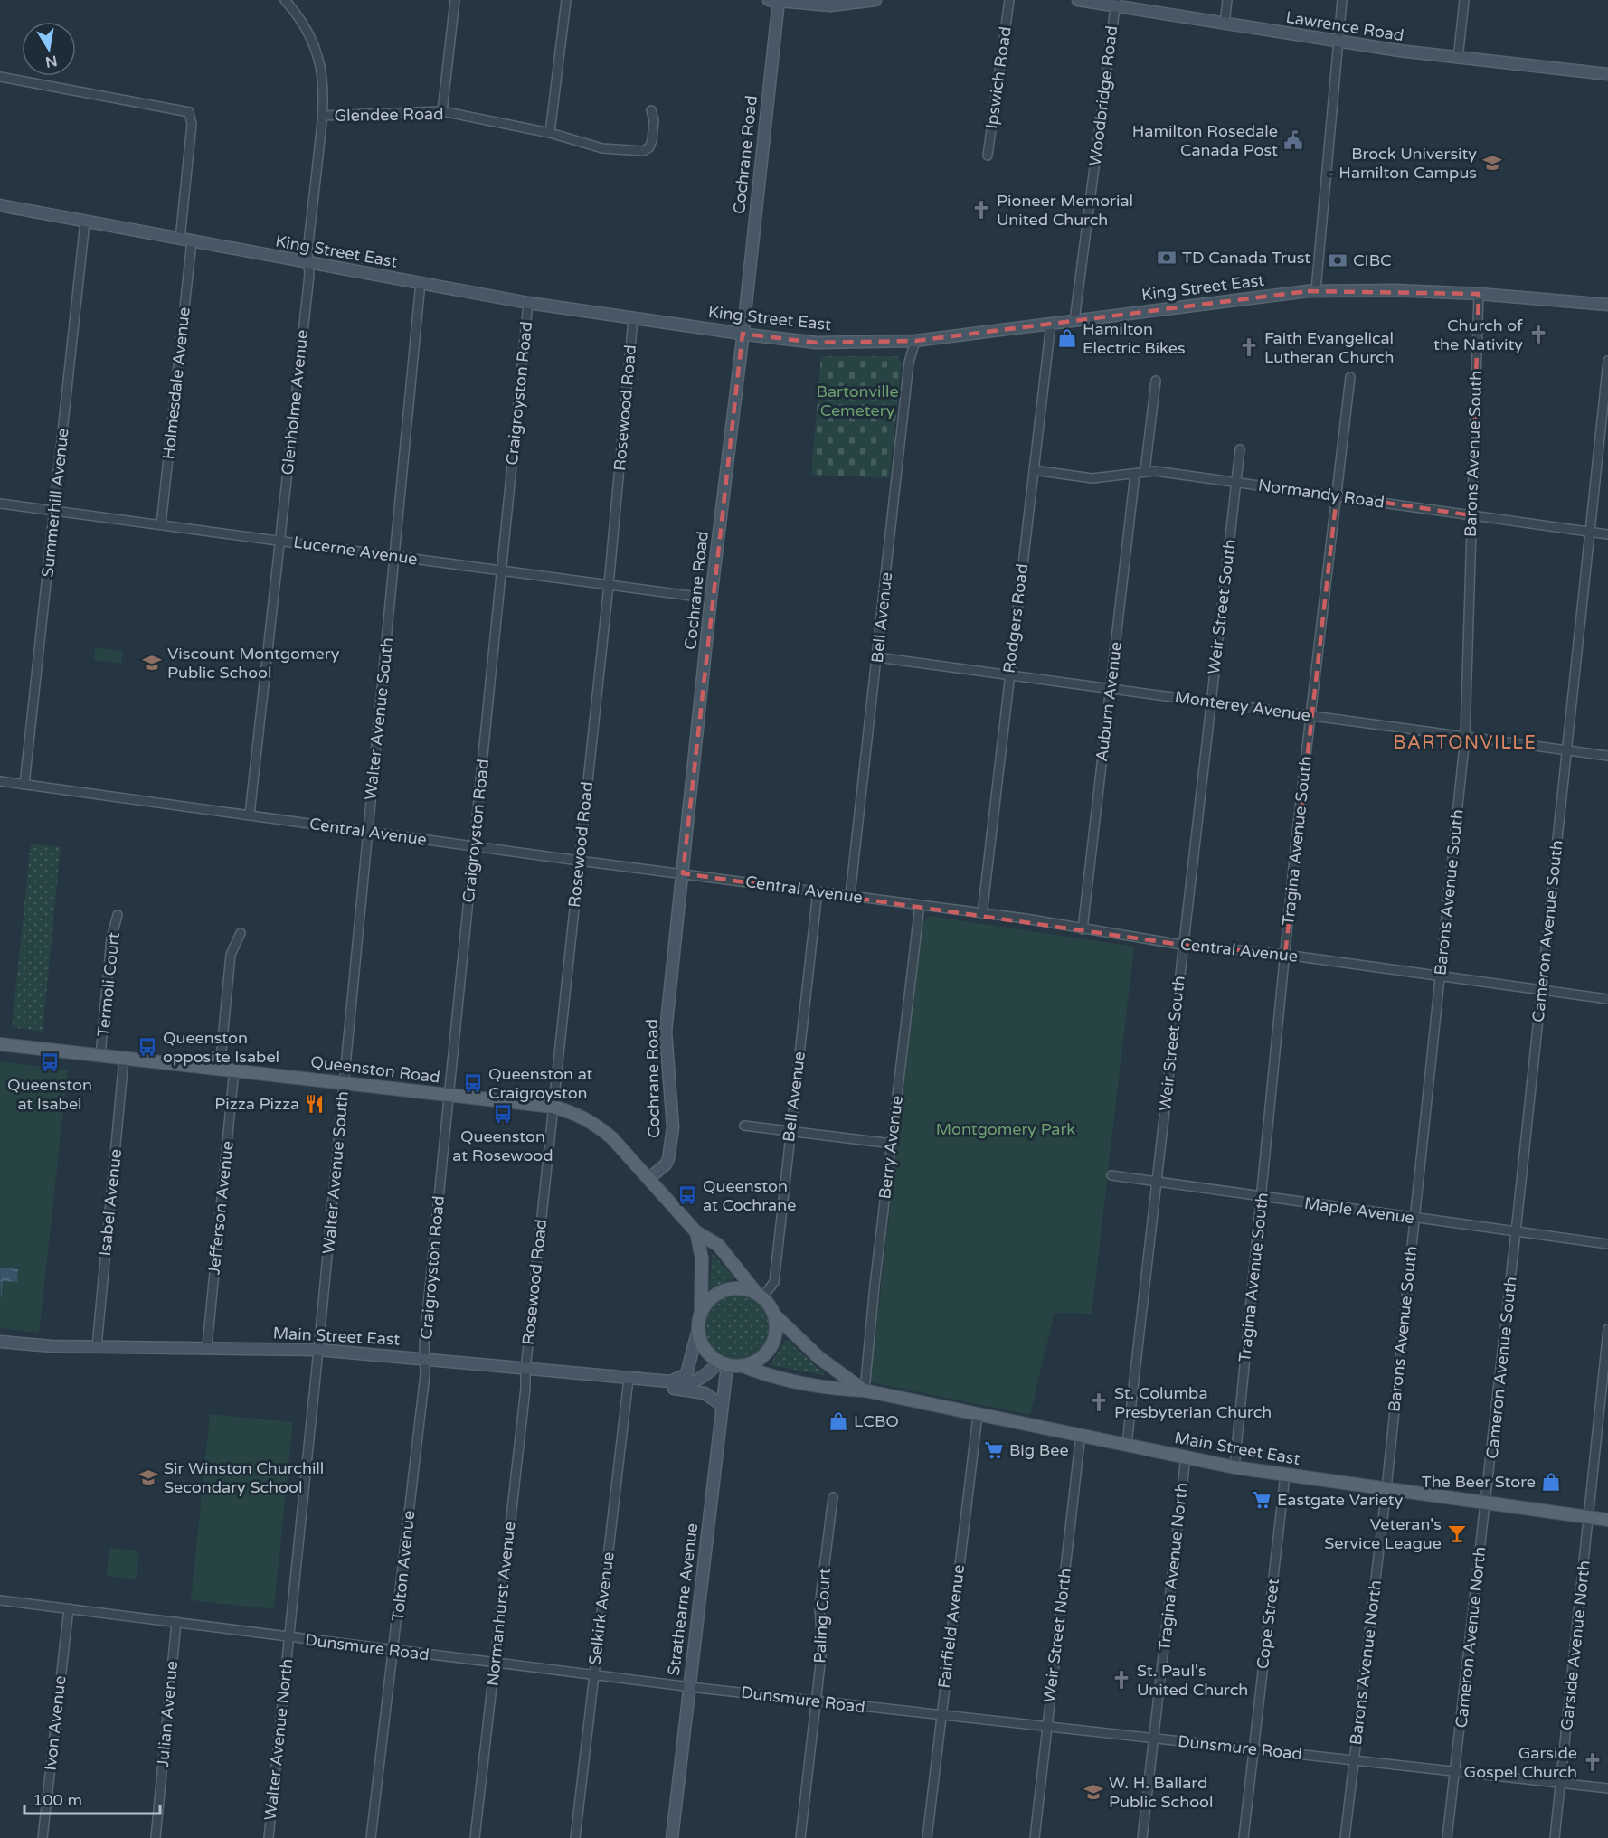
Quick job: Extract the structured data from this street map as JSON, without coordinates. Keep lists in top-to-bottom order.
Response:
{
  "streets": {
    "main road": ["Queenston Road", "Main Street East"],
    "street": [
      "Lawrence Road",
      "Ipswich Road",
      "Woodbridge Road",
      "Glendee Road",
      "Cochrane Road",
      "King Street East",
      "Holmesdale Avenue",
      "Craigroyston Road",
      "Glenholme Avenue",
      "Rosewood Road",
      "Barons Avenue South",
      "Normandy Road",
      "Summerhill Avenue",
      "Lucerne Avenue",
      "Weir Street South",
      "Bell Avenue",
      "Rodgers Road",
      "Auburn Avenue",
      "Monterey Avenue",
      "Walter Avenue South",
      "Central Avenue",
      "Tragina Avenue South",
      "Cameron Avenue South",
      "Termoli Court",
      "Berry Avenue",
      "Isabel Avenue",
      "Jefferson Avenue",
      "Maple Avenue",
      "Tolton Avenue",
      "Tragina Avenue North",
      "Strathearne Avenue",
      "Normanhurst Avenue",
      "Selkirk Avenue",
      "Paling Court",
      "Cope Street",
      "Fairfield Avenue",
      "Weir Street North",
      "Cameron Avenue North",
      "Garside Avenue North",
      "Dunsmure Road",
      "Barons Avenue North",
      "Julian Avenue",
      "Ivon Avenue",
      "Walter Avenue North"
    ]
  },
  "crossings": [
    ["Lawrence Road", "Woodbridge Road"],
    ["Woodbridge Road", "King Street East"],
    ["Glendee Road", "Glenholme Avenue"],
    ["Cochrane Road", "King Street East"],
    ["Cochrane Road", "Lucerne Avenue"],
    ["Cochrane Road", "Central Avenue"],
    ["Cochrane Road", "Queenston Road"],
    ["King Street East", "Holmesdale Avenue"],
    ["King Street East", "Craigroyston Road"],
    ["King Street East", "Glenholme Avenue"],
    ["King Street East", "Rosewood Road"],
    ["King Street East", "Barons Avenue South"],
    ["King Street East", "Summerhill Avenue"],
    ["King Street East", "Bell Avenue"],
    ["King Street East", "Rodgers Road"],
    ["King Street East", "Walter Avenue South"],
    ["Holmesdale Avenue", "Lucerne Avenue"],
    ["Craigroyston Road", "Lucerne Avenue"],
    ["Craigroyston Road", "Central Avenue"],
    ["Craigroyston Road", "Queenston Road"],
    ["Craigroyston Road", "Main Street East"],
    ["Craigroyston Road", "Tolton Avenue"],
    ["Glenholme Avenue", "Lucerne Avenue"],
    ["Glenholme Avenue", "Central Avenue"],
    ["Rosewood Road", "Lucerne Avenue"],
    ["Rosewood Road", "Central Avenue"],
    ["Rosewood Road", "Queenston Road"],
    ["Rosewood Road", "Main Street East"],
    ["Rosewood Road", "Normanhurst Avenue"],
    ["Barons Avenue South", "Normandy Road"],
    ["Barons Avenue South", "Monterey Avenue"],
    ["Barons Avenue South", "Central Avenue"],
    ["Barons Avenue South", "Maple Avenue"],
    ["Barons Avenue South", "Main Street East"],
    ["Barons Avenue South", "Barons Avenue North"],
    ["Normandy Road", "Weir Street South"],
    ["Normandy Road", "Rodgers Road"],
    ["Normandy Road", "Auburn Avenue"],
    ["Normandy Road", "Tragina Avenue South"],
    ["Normandy Road", "Cameron Avenue South"],
    ["Summerhill Avenue", "Lucerne Avenue"],
    ["Summerhill Avenue", "Central Avenue"],
    ["Lucerne Avenue", "Walter Avenue South"],
    ["Weir Street South", "Monterey Avenue"],
    ["Weir Street South", "Central Avenue"],
    ["Weir Street South", "Maple Avenue"],
    ["Weir Street South", "Main Street East"],
    ["Bell Avenue", "Monterey Avenue"],
    ["Bell Avenue", "Central Avenue"],
    ["Bell Avenue", "Queenston Road"],
    ["Bell Avenue", "Main Street East"],
    ["Bell Avenue", "Strathearne Avenue"],
    ["Rodgers Road", "Monterey Avenue"],
    ["Rodgers Road", "Central Avenue"],
    ["Auburn Avenue", "Monterey Avenue"],
    ["Auburn Avenue", "Central Avenue"],
    ["Monterey Avenue", "Tragina Avenue South"],
    ["Monterey Avenue", "Cameron Avenue South"],
    ["Walter Avenue South", "Central Avenue"],
    ["Walter Avenue South", "Queenston Road"],
    ["Walter Avenue South", "Main Street East"],
    ["Walter Avenue South", "Walter Avenue North"],
    ["Central Avenue", "Tragina Avenue South"],
    ["Central Avenue", "Cameron Avenue South"],
    ["Central Avenue", "Berry Avenue"],
    ["Tragina Avenue South", "Maple Avenue"],
    ["Tragina Avenue South", "Main Street East"],
    ["Cameron Avenue South", "Maple Avenue"],
    ["Cameron Avenue South", "Main Street East"],
    ["Cameron Avenue South", "Cameron Avenue North"],
    ["Termoli Court", "Queenston Road"],
    ["Queenston Road", "Isabel Avenue"],
    ["Queenston Road", "Jefferson Avenue"],
    ["Queenston Road", "Main Street East"],
    ["Queenston Road", "Strathearne Avenue"],
    ["Berry Avenue", "Main Street East"],
    ["Isabel Avenue", "Main Street East"],
    ["Jefferson Avenue", "Main Street East"],
    ["Main Street East", "Tolton Avenue"],
    ["Main Street East", "Tragina Avenue North"],
    ["Main Street East", "Strathearne Avenue"],
    ["Main Street East", "Normanhurst Avenue"],
    ["Main Street East", "Selkirk Avenue"],
    ["Main Street East", "Cope Street"],
    ["Main Street East", "Fairfield Avenue"],
    ["Main Street East", "Weir Street North"],
    ["Main Street East", "Cameron Avenue North"],
    ["Main Street East", "Garside Avenue North"],
    ["Main Street East", "Barons Avenue North"],
    ["Main Street East", "Walter Avenue North"],
    ["Tolton Avenue", "Dunsmure Road"],
    ["Tragina Avenue North", "Dunsmure Road"],
    ["Strathearne Avenue", "Dunsmure Road"],
    ["Normanhurst Avenue", "Dunsmure Road"],
    ["Selkirk Avenue", "Dunsmure Road"],
    ["Paling Court", "Dunsmure Road"],
    ["Cope Street", "Dunsmure Road"],
    ["Fairfield Avenue", "Dunsmure Road"],
    ["Weir Street North", "Dunsmure Road"],
    ["Cameron Avenue North", "Dunsmure Road"],
    ["Garside Avenue North", "Dunsmure Road"],
    ["Dunsmure Road", "Barons Avenue North"],
    ["Dunsmure Road", "Julian Avenue"],
    ["Dunsmure Road", "Ivon Avenue"],
    ["Dunsmure Road", "Walter Avenue North"]
  ],
  "districts": ["BARTONVILLE"],
  "parks": ["Bartonville Cemetery", "Montgomery Park"],
  "places": {
    "public building": ["Hamilton Rosedale Canada Post"],
    "school or university": [
      "Brock University - Hamilton Campus",
      "Viscount Montgomery Public School",
      "Sir Winston Churchill Secondary School",
      "W. H. Ballard Public School"
    ],
    "church": [
      "Pioneer Memorial United Church",
      "Church of the Nativity",
      "Faith Evangelical Lutheran Church",
      "St. Columba Presbyterian Church",
      "St. Paul's United Church",
      "Garside Gospel Church"
    ],
    "bank": ["TD Canada Trust", "CIBC"],
    "shop": ["Hamilton Electric Bikes", "LCBO", "The Beer Store"],
    "bus stop": [
      "Queenston opposite Isabel",
      "Queenston at Isabel",
      "Queenston at Craigroyston",
      "Queenston at Rosewood",
      "Queenston at Cochrane"
    ],
    "restaurant": ["Pizza Pizza"],
    "supermarket": ["Big Bee", "Eastgate Variety"],
    "bar": ["Veteran's Service League"]
  },
  "scale_bar": "100 m",
  "north": "bottom"
}
